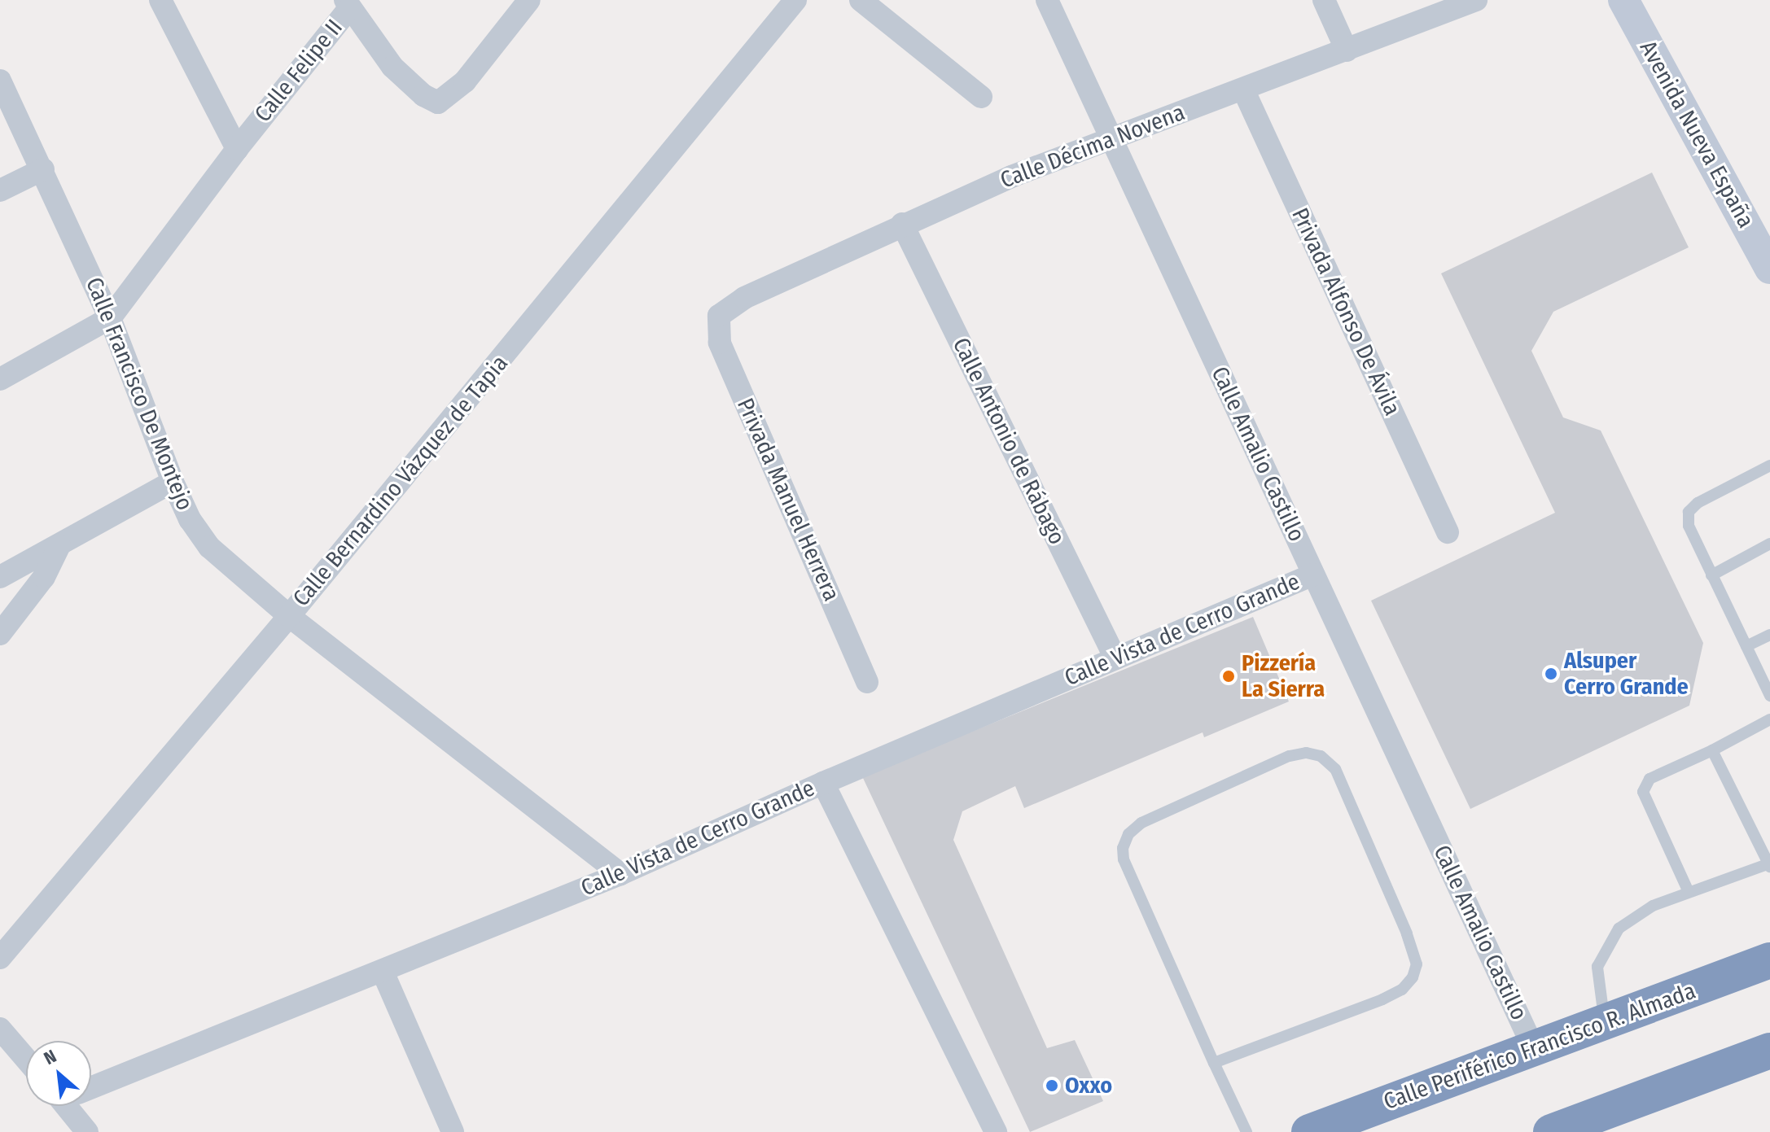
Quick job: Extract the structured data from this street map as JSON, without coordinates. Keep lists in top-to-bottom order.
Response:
{
  "streets": {
    "highway": ["Calle Periférico Francisco R. Almada"],
    "main road": ["Avenida Nueva España"],
    "street": [
      "Calle Felipe II",
      "Calle Décima Novena",
      "Privada Alfonso De Ávila",
      "Calle Francisco De Montejo",
      "Calle Antonio de Rábago",
      "Calle Amalio Castillo",
      "Calle Bernardino Vázquez de Tapia",
      "Privada Manuel Herrera",
      "Calle Vista de Cerro Grande"
    ]
  },
  "crossings": [
    ["Calle Felipe II", "Calle Francisco De Montejo"],
    ["Calle Décima Novena", "Privada Alfonso De Ávila"],
    ["Calle Décima Novena", "Calle Antonio de Rábago"],
    ["Calle Décima Novena", "Calle Amalio Castillo"],
    ["Calle Décima Novena", "Privada Manuel Herrera"],
    ["Calle Francisco De Montejo", "Calle Bernardino Vázquez de Tapia"],
    ["Calle Francisco De Montejo", "Calle Vista de Cerro Grande"],
    ["Calle Antonio de Rábago", "Calle Vista de Cerro Grande"],
    ["Calle Amalio Castillo", "Calle Vista de Cerro Grande"],
    ["Calle Amalio Castillo", "Calle Periférico Francisco R. Almada"]
  ],
  "places": ["Alsuper Cerro Grande", "Pizzería La Sierra", "Oxxo"],
  "north": "top left"
}
